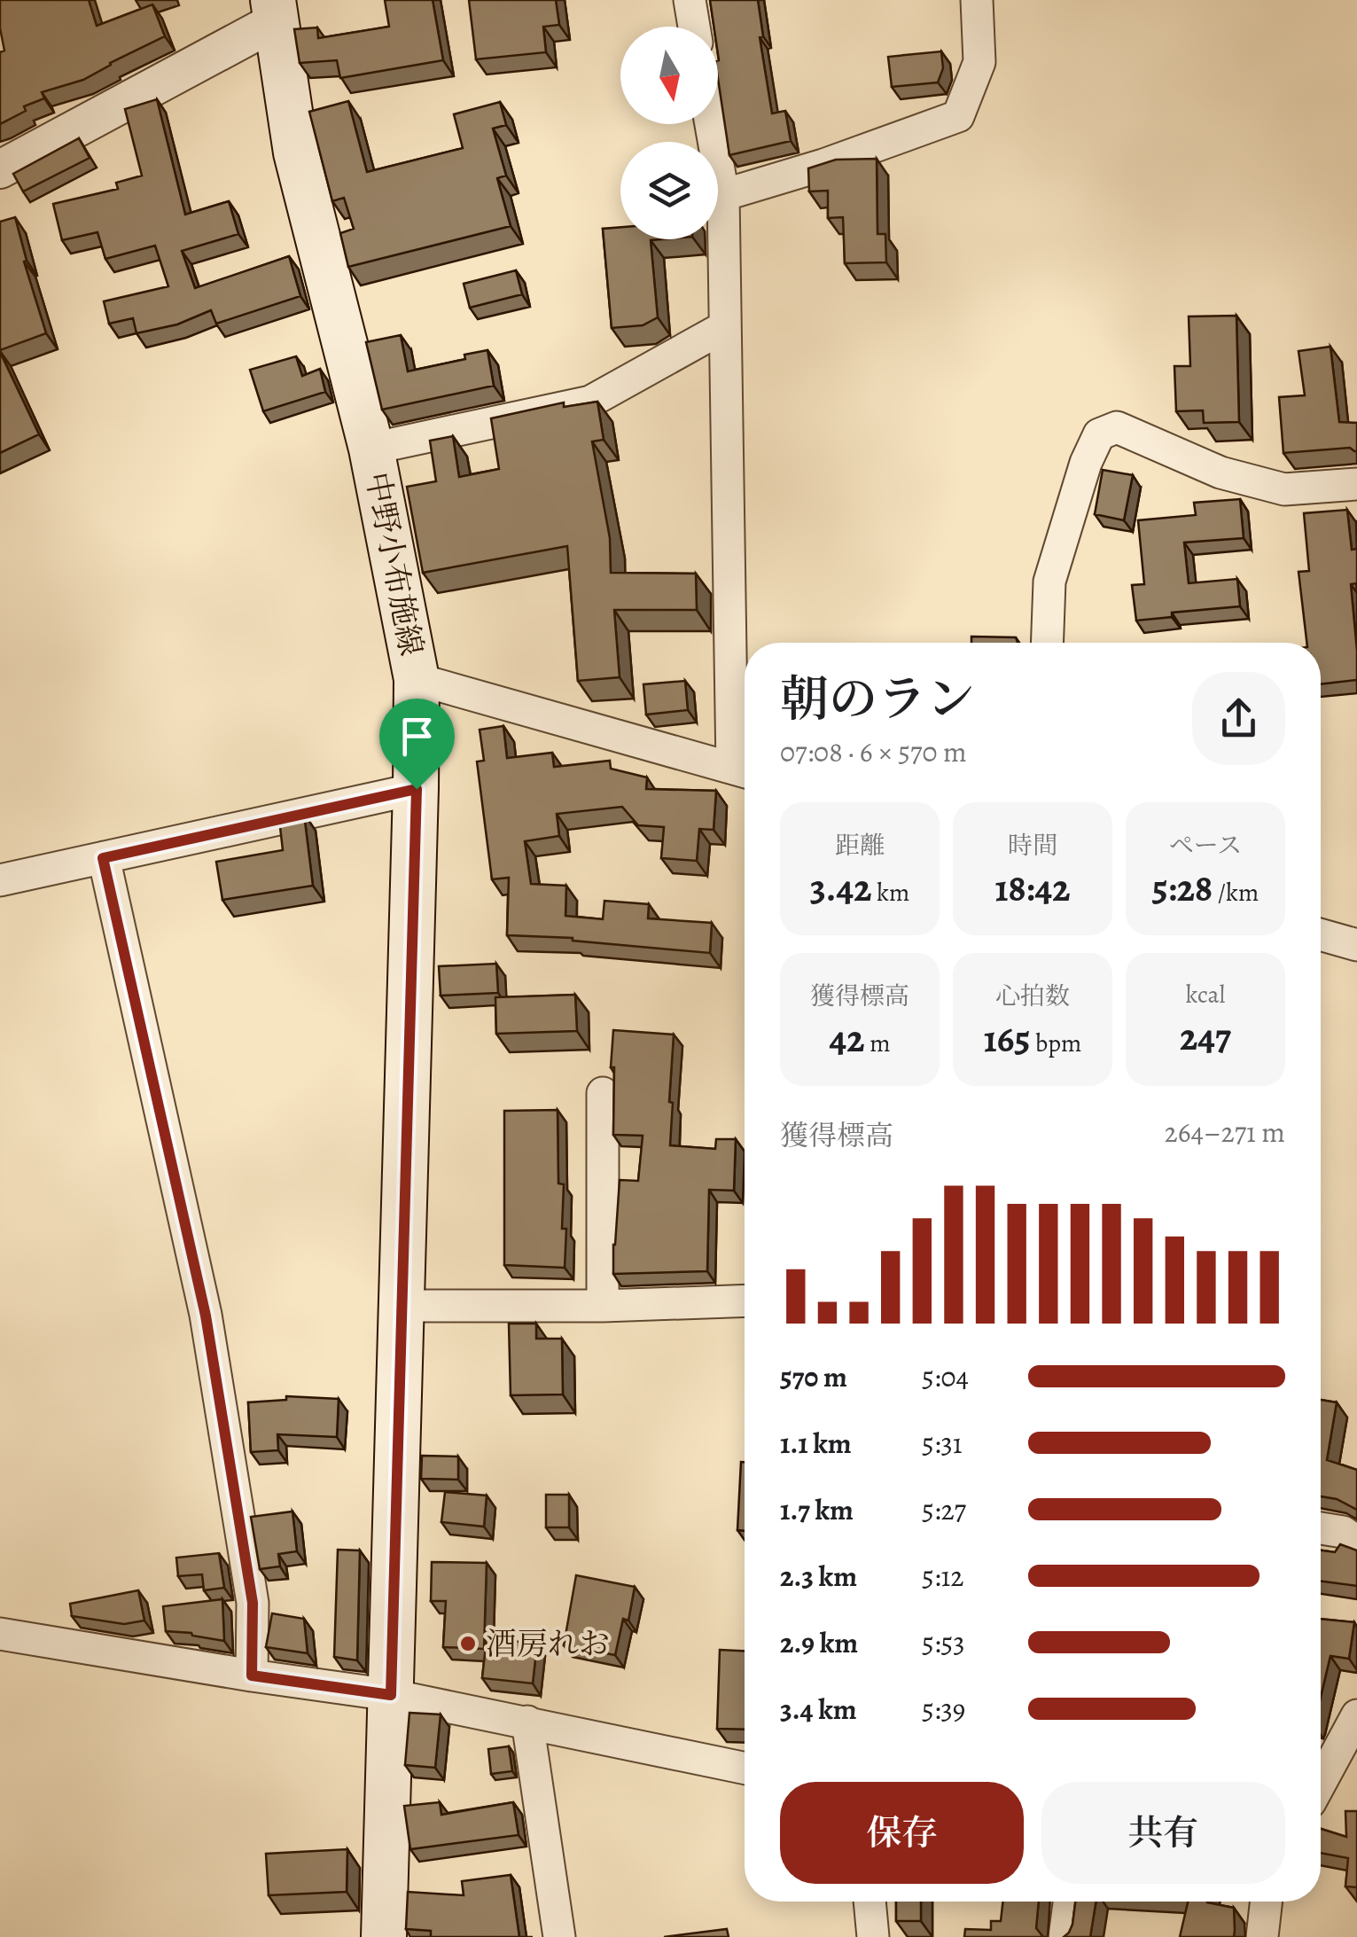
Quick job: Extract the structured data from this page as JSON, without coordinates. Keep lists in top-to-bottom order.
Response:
{
  "streets": {
    "main road": ["中野小布施線"]
  },
  "places": ["酒房れお"],
  "north": "bottom",
  "page": {
    "heading": ["朝のラン", "07:08 · 6 × 570 m"],
    "stats": [
      ["距離", "3.42 km"],
      ["時間", "18:42"],
      ["ペース", "5:28 /km"],
      ["獲得標高", "42 m"],
      ["心拍数", "165 bpm"],
      ["kcal", "247"]
    ],
    "chart": ["獲得標高", "264–271 m"],
    "list": [
      {
        "name": "570 m",
        "note": "5:04"
      },
      {
        "name": "1.1 km",
        "note": "5:31"
      },
      {
        "name": "1.7 km",
        "note": "5:27"
      },
      {
        "name": "2.3 km",
        "note": "5:12"
      },
      {
        "name": "2.9 km",
        "note": "5:53"
      },
      {
        "name": "3.4 km",
        "note": "5:39"
      }
    ],
    "buttons": ["保存", "共有"]
  }
}
